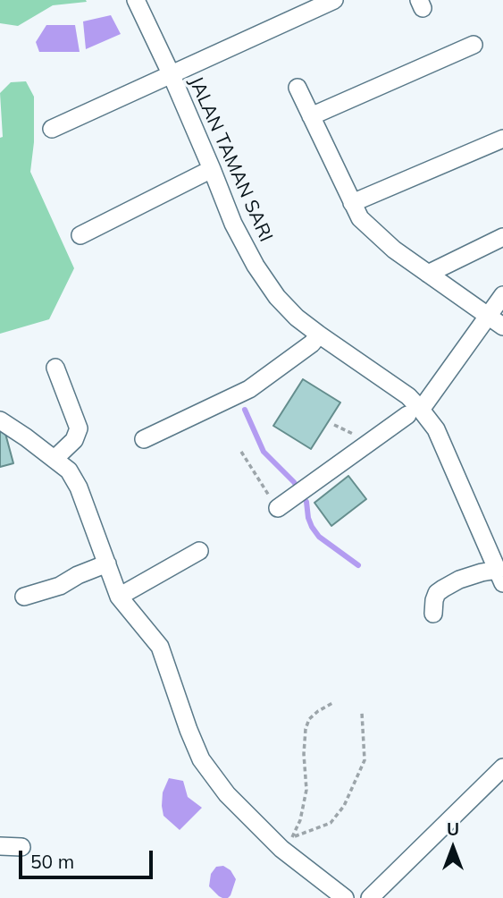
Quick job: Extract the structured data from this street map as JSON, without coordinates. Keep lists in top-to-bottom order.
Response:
{
  "streets": {
    "street": ["JALAN TAMAN SARI"]
  },
  "scale_bar": "50 m",
  "north": "top"
}
